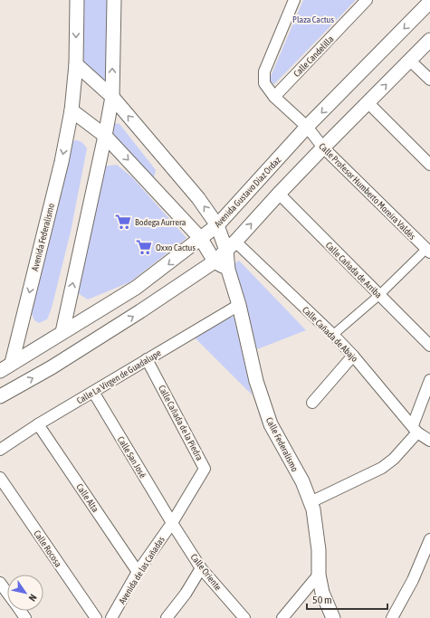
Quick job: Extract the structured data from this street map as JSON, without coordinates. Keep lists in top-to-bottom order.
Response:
{
  "streets": {
    "street": [
      "Calle Candelilla",
      "Calle Profesor Humberto Moreira Valdés",
      "Avenida Gustavo Díaz Ordaz",
      "Avenida Federalismo",
      "Calle Cañada de Arriba",
      "Calle Cañada de Abajo",
      "Calle La Virgen de Guadalupe",
      "Calle Cañada de la Piedra",
      "Calle Federalismo",
      "Calle San José",
      "Calle Alta",
      "Calle Rocosa",
      "Avenida de las Cañadas",
      "Calle Oriente"
    ]
  },
  "crossings": [
    ["Calle Profesor Humberto Moreira Valdés", "Avenida Gustavo Díaz Ordaz"],
    ["Avenida Gustavo Díaz Ordaz", "Avenida Federalismo"],
    ["Calle Cañada de Abajo", "Calle Federalismo"],
    ["Calle La Virgen de Guadalupe", "Calle Cañada de la Piedra"],
    ["Calle La Virgen de Guadalupe", "Calle Federalismo"],
    ["Calle La Virgen de Guadalupe", "Calle San José"],
    ["Calle La Virgen de Guadalupe", "Calle Alta"],
    ["Calle Cañada de la Piedra", "Calle San José"],
    ["Calle Cañada de la Piedra", "Avenida de las Cañadas"],
    ["Calle Cañada de la Piedra", "Calle Oriente"],
    ["Calle San José", "Avenida de las Cañadas"],
    ["Calle San José", "Calle Oriente"],
    ["Calle Alta", "Avenida de las Cañadas"],
    ["Avenida de las Cañadas", "Calle Oriente"]
  ],
  "parks": ["Plaza Cactus"],
  "places": {
    "supermarket": ["Bodega Aurrera", "Oxxo Cactus"]
  },
  "scale_bar": "50 m",
  "north": "bottom right"
}
